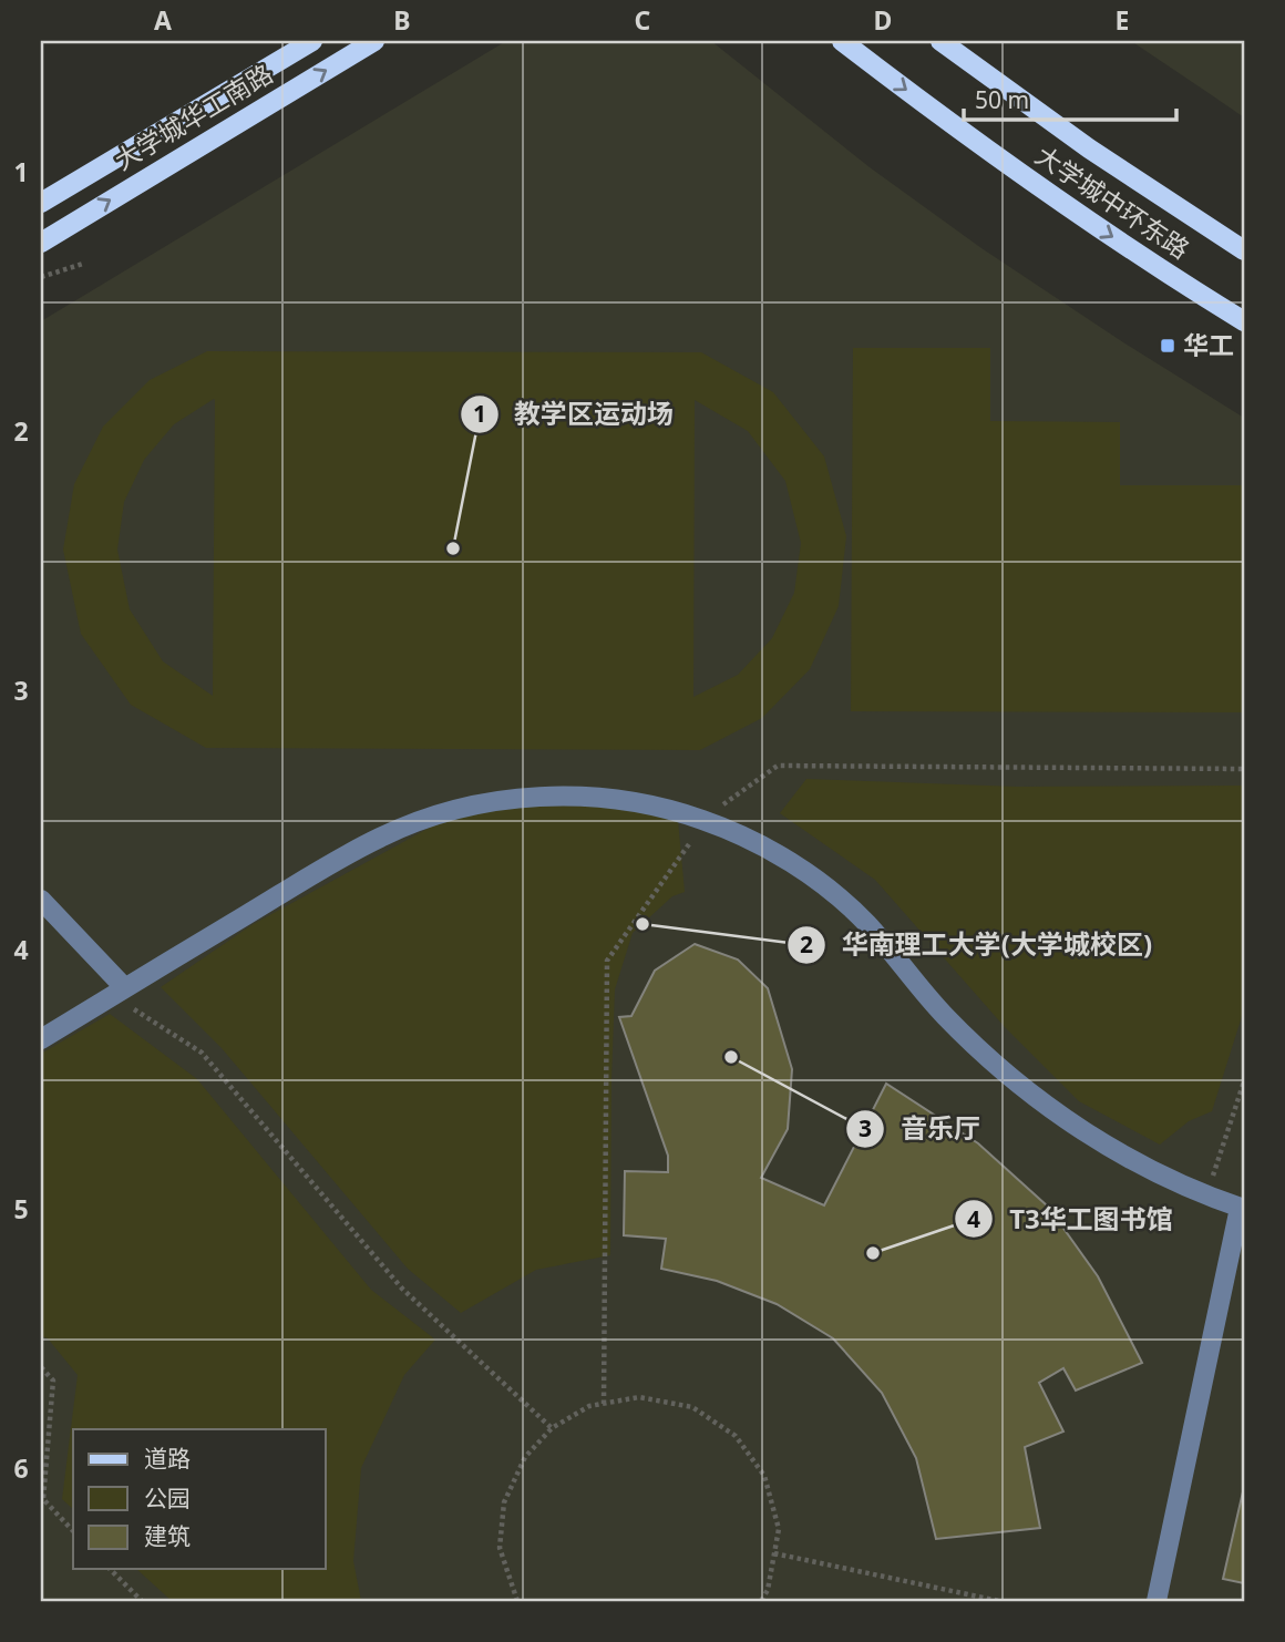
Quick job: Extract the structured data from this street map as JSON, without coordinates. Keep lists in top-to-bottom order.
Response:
{
  "streets": {
    "main road": ["大学城华工南路", "大学城中环东路"]
  },
  "places": {
    "transit": ["华工"],
    "other": [
      "教学区运动场",
      "华南理工大学(大学城校区)",
      "音乐厅",
      "T3华工图书馆"
    ]
  },
  "legend": ["道路", "公园", "建筑"],
  "scale_bar": "50 m",
  "grid": {
    "columns": [
      "A",
      "B",
      "C",
      "D",
      "E"
    ],
    "rows": [
      "1",
      "2",
      "3",
      "4",
      "5",
      "6"
    ]
  }
}
